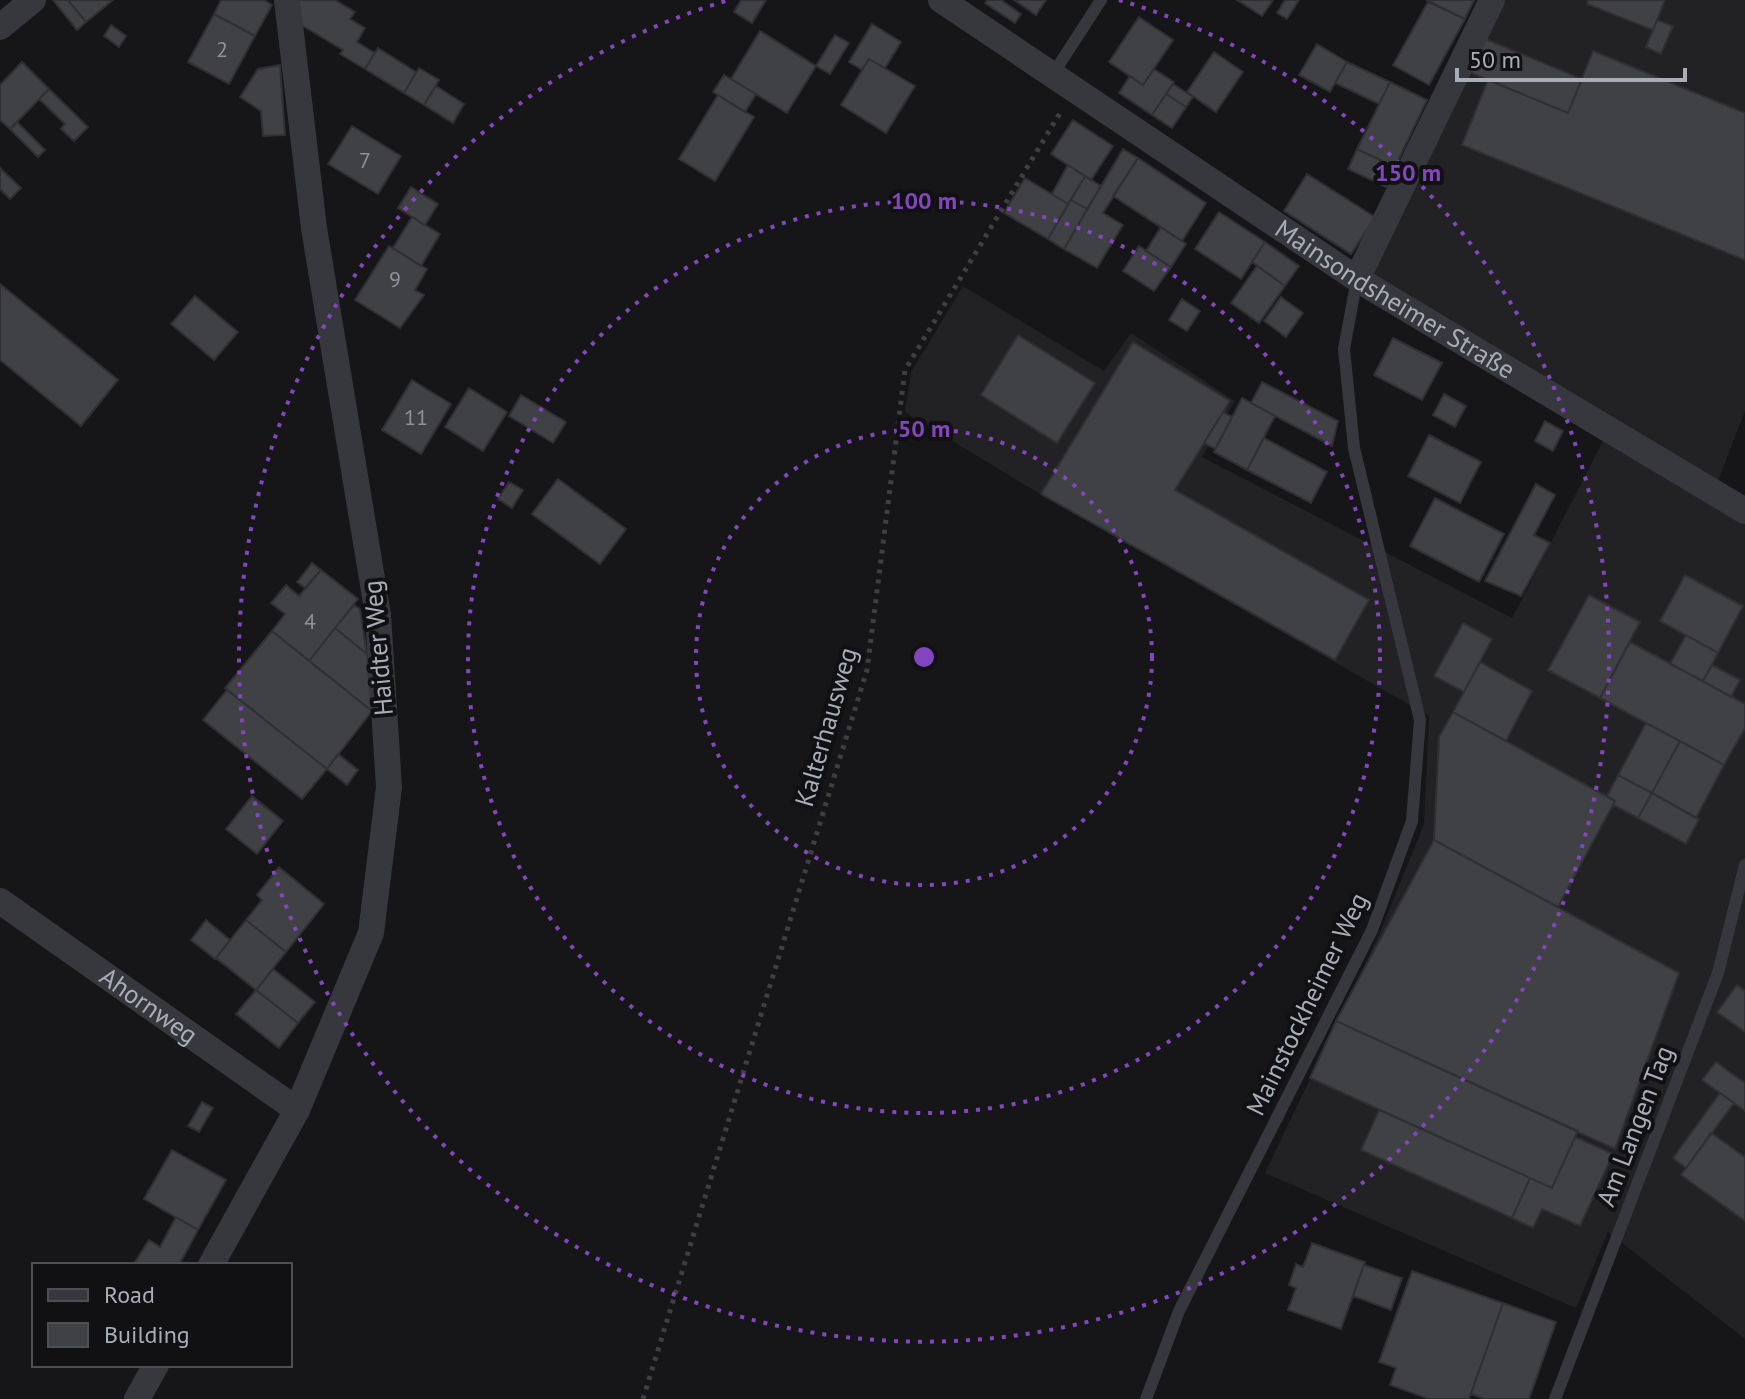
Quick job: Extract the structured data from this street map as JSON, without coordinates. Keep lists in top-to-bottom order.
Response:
{
  "streets": {
    "street": ["Mainsondsheimer Straße", "Haidter Weg", "Ahornweg"],
    "lane": ["Mainstockheimer Weg", "Am Langen Tag"],
    "path": ["Kalterhausweg"]
  },
  "crossings": [
    ["Mainsondsheimer Straße", "Kalterhausweg"],
    ["Mainsondsheimer Straße", "Mainstockheimer Weg"],
    ["Haidter Weg", "Ahornweg"]
  ],
  "house_numbers": [
    "2",
    "7",
    "9",
    "11",
    "4"
  ],
  "legend": ["Road", "Building"],
  "scale_bar": "50 m",
  "rings": ["150 m", "100 m", "50 m"]
}
